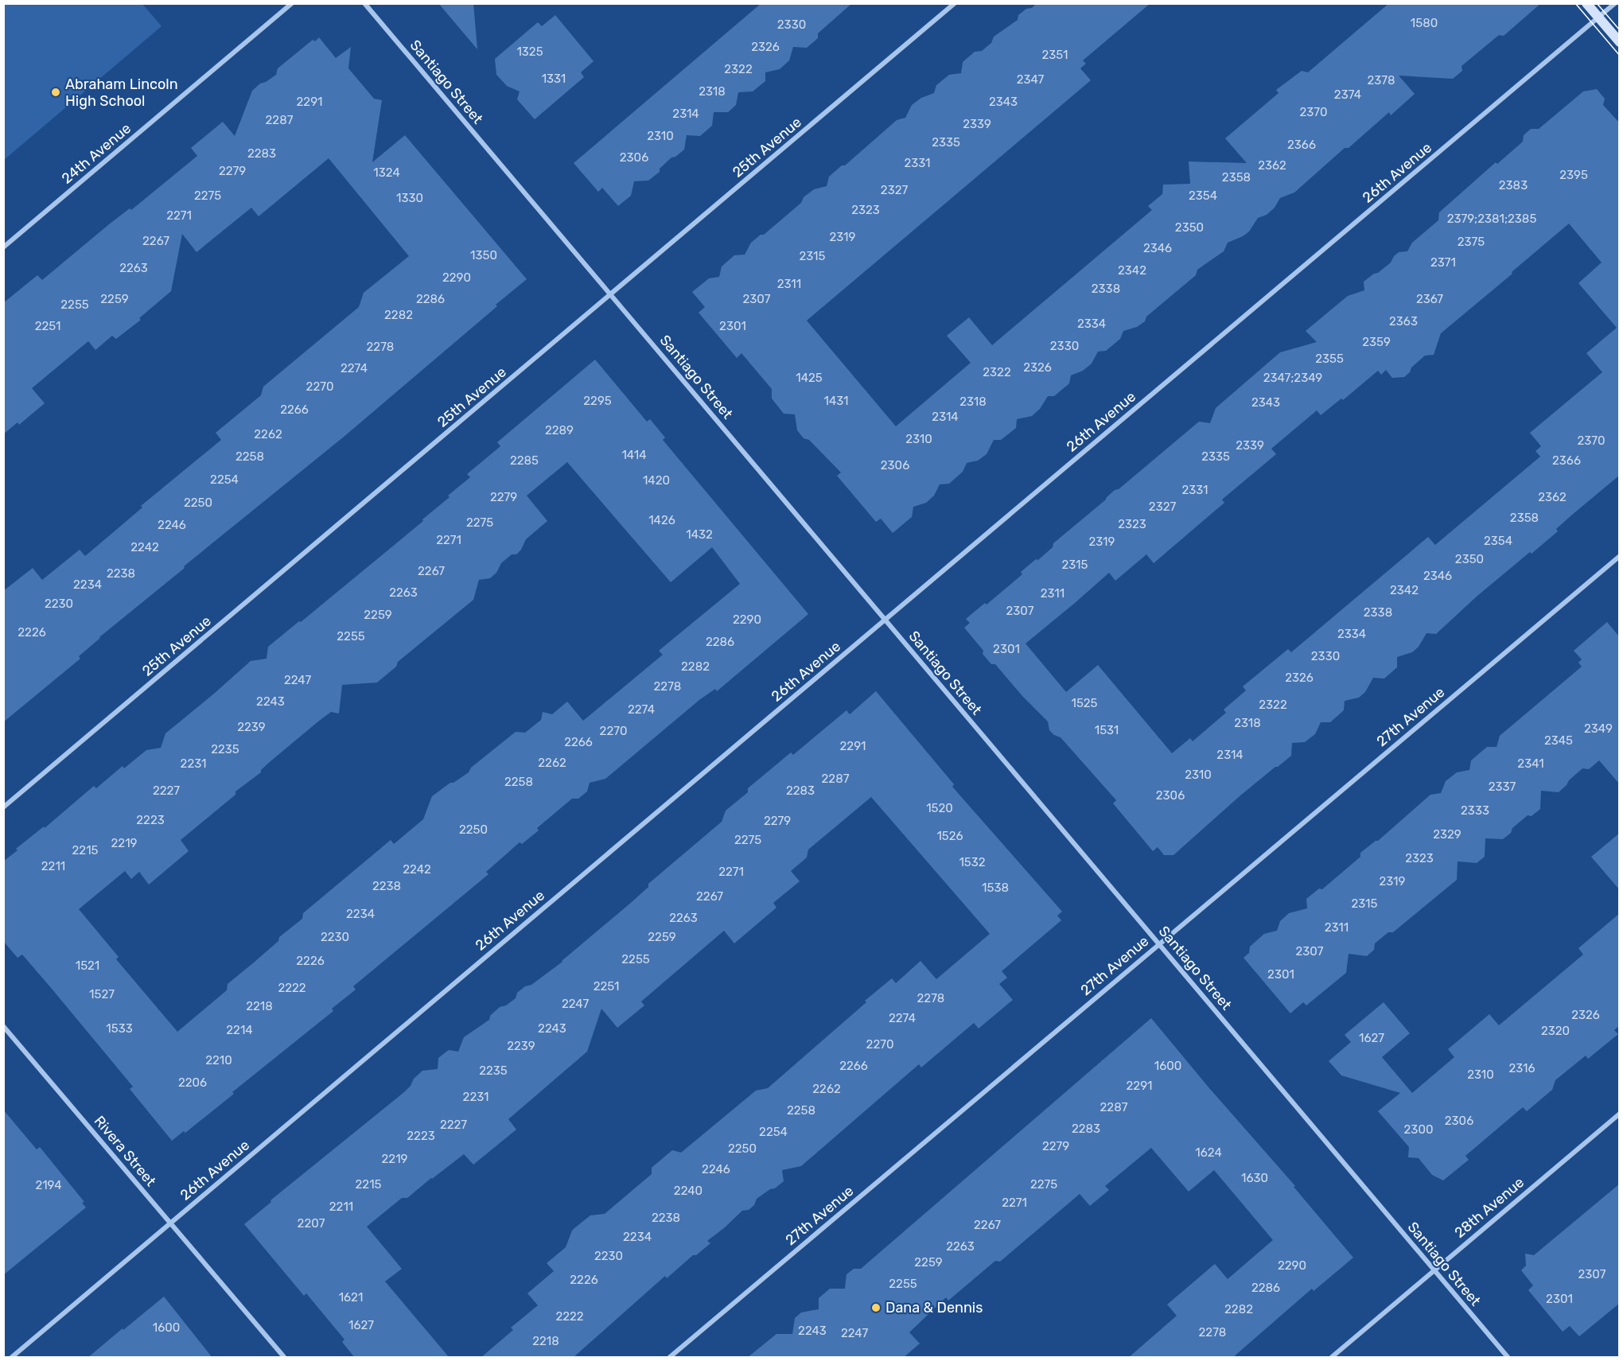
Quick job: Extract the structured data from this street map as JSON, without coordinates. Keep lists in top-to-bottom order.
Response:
{
  "streets": {
    "street": [
      "Santiago Street",
      "25th Avenue",
      "24th Avenue",
      "26th Avenue",
      "27th Avenue",
      "Rivera Street",
      "28th Avenue"
    ]
  },
  "crossings": [
    ["Santiago Street", "25th Avenue"],
    ["Santiago Street", "26th Avenue"],
    ["Santiago Street", "27th Avenue"],
    ["Santiago Street", "28th Avenue"],
    ["26th Avenue", "Rivera Street"]
  ],
  "places": ["Abraham Lincoln High School", "Dana & Dennis"],
  "house_numbers": [
    "1580",
    "2330",
    "2326",
    "1325",
    "2351",
    "2322",
    "1331",
    "2347",
    "2378",
    "2318",
    "2374",
    "2291",
    "2343",
    "2370",
    "2314",
    "2287",
    "2339",
    "2310",
    "2335",
    "2366",
    "2283",
    "2306",
    "2331",
    "2362",
    "2279",
    "1324",
    "2395",
    "2358",
    "2383",
    "2327",
    "2275",
    "2354",
    "1330",
    "2323",
    "2271",
    "2379;2381;2385",
    "2350",
    "2319",
    "2267",
    "2375",
    "2346",
    "1350",
    "2315",
    "2371",
    "2263",
    "2342",
    "2290",
    "2311",
    "2338",
    "2259",
    "2286",
    "2307",
    "2367",
    "2255",
    "2282",
    "2363",
    "2334",
    "2251",
    "2301",
    "2359",
    "2330",
    "2278",
    "2355",
    "2326",
    "2274",
    "2322",
    "1425",
    "2347;2349",
    "2270",
    "2295",
    "1431",
    "2318",
    "2343",
    "2266",
    "2314",
    "2289",
    "2262",
    "2310",
    "2370",
    "2339",
    "1414",
    "2258",
    "2335",
    "2285",
    "2366",
    "2306",
    "2254",
    "1420",
    "2331",
    "2279",
    "2362",
    "2250",
    "2327",
    "2358",
    "1426",
    "2275",
    "2323",
    "2246",
    "1432",
    "2271",
    "2354",
    "2319",
    "2242",
    "2350",
    "2315",
    "2267",
    "2238",
    "2346",
    "2234",
    "2342",
    "2263",
    "2311",
    "2230",
    "2307",
    "2338",
    "2259",
    "2290",
    "2226",
    "2334",
    "2255",
    "2286",
    "2301",
    "2330",
    "2282",
    "2326",
    "2247",
    "2278",
    "2243",
    "1525",
    "2322",
    "2274",
    "2318",
    "2239",
    "2349",
    "1531",
    "2270",
    "2345",
    "2266",
    "2291",
    "2235",
    "2314",
    "2262",
    "2231",
    "2341",
    "2310",
    "2287",
    "2258",
    "2337",
    "2227",
    "2283",
    "2306",
    "1520",
    "2333",
    "2223",
    "2279",
    "2250",
    "2329",
    "1526",
    "2275",
    "2219",
    "2215",
    "2323",
    "1532",
    "2211",
    "2242",
    "2271",
    "2319",
    "2238",
    "1538",
    "2267",
    "2315",
    "2234",
    "2263",
    "2311",
    "2230",
    "2259",
    "2307",
    "2255",
    "2226",
    "1521",
    "2301",
    "2251",
    "2222",
    "1527",
    "2278",
    "2247",
    "2218",
    "2326",
    "2274",
    "1533",
    "2243",
    "2214",
    "2320",
    "1627",
    "2270",
    "2239",
    "2210",
    "2266",
    "1600",
    "2316",
    "2235",
    "2310",
    "2206",
    "2291",
    "2262",
    "2231",
    "2287",
    "2258",
    "2306",
    "2227",
    "2283",
    "2300",
    "2254",
    "2223",
    "2279",
    "2250",
    "1624",
    "2219",
    "2246",
    "1630",
    "2215",
    "2275",
    "2194",
    "2240",
    "2271",
    "2211",
    "2238",
    "2207",
    "2267",
    "2234",
    "2263",
    "2230",
    "2259",
    "2290",
    "2307",
    "2226",
    "2255",
    "2286",
    "1621",
    "2301",
    "2282",
    "2222",
    "1627",
    "1600",
    "2243",
    "2278",
    "2247",
    "2218"
  ]
}
